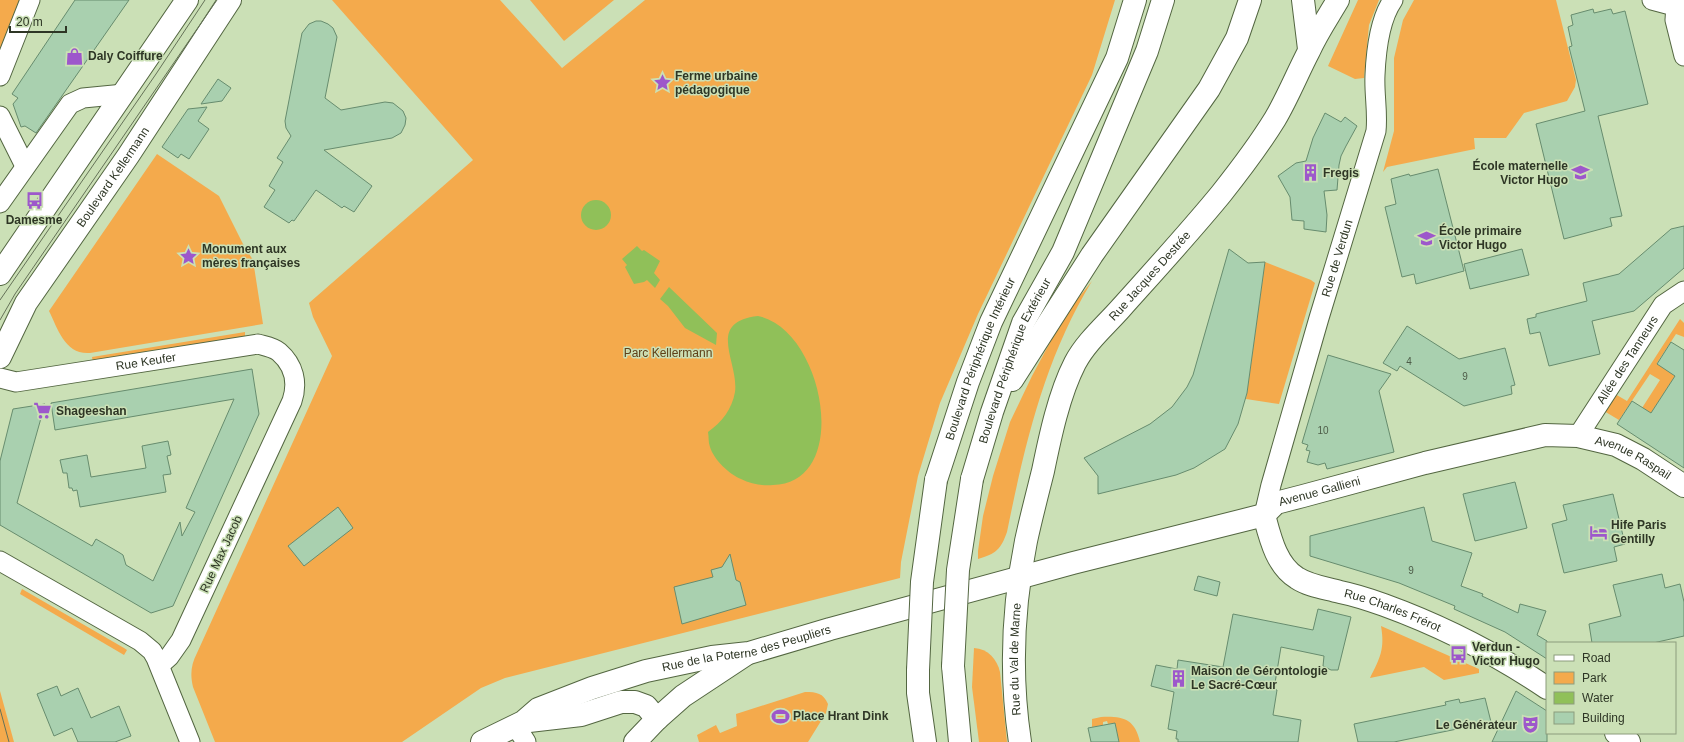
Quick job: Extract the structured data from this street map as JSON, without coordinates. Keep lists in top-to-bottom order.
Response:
{
  "streets": {
    "main road": [
      "Boulevard Kellermann",
      "Rue Jacques Destrée",
      "Boulevard Périphérique Intérieur",
      "Boulevard Périphérique Extérieur",
      "Avenue Raspail",
      "Avenue Gallieni",
      "Rue Charles Frérot",
      "Rue de la Poterne des Peupliers",
      "Rue du Val de Marne"
    ],
    "street": [
      "Rue de Verdun",
      "Allée des Tanneurs",
      "Rue Keufer",
      "Rue Max Jacob"
    ]
  },
  "crossings": [
    ["Rue de Verdun", "Avenue Gallieni"],
    ["Rue de Verdun", "Rue Charles Frérot"],
    ["Rue Jacques Destrée", "Avenue Gallieni"],
    ["Rue Jacques Destrée", "Rue de la Poterne des Peupliers"],
    ["Rue Jacques Destrée", "Rue du Val de Marne"],
    ["Allée des Tanneurs", "Avenue Raspail"],
    ["Allée des Tanneurs", "Avenue Gallieni"],
    ["Rue Keufer", "Rue Max Jacob"],
    ["Avenue Raspail", "Avenue Gallieni"],
    ["Avenue Gallieni", "Rue Charles Frérot"],
    ["Avenue Gallieni", "Rue de la Poterne des Peupliers"],
    ["Avenue Gallieni", "Rue du Val de Marne"],
    ["Rue de la Poterne des Peupliers", "Rue du Val de Marne"]
  ],
  "parks": ["Parc Kellermann"],
  "places": {
    "shop": ["Daly Coiffure"],
    "place": ["Ferme urbaine pédagogique", "Monument aux mères françaises"],
    "building": ["Fregis", "Maison de Gérontologie Le Sacré-Cœur"],
    "school or university": ["École maternelle Victor Hugo", "École primaire Victor Hugo"],
    "bus stop": ["Damesme", "Verdun - Victor Hugo"],
    "supermarket": ["Shageeshan"],
    "hotel": ["Hife Paris Gentilly"],
    "sports": ["Place Hrant Dink"],
    "theatre": ["Le Générateur"]
  },
  "house_numbers": [
    "4",
    "9",
    "10",
    "9"
  ],
  "legend": [
    "Road",
    "Park",
    "Water",
    "Building"
  ],
  "scale_bar": "20 m"
}
